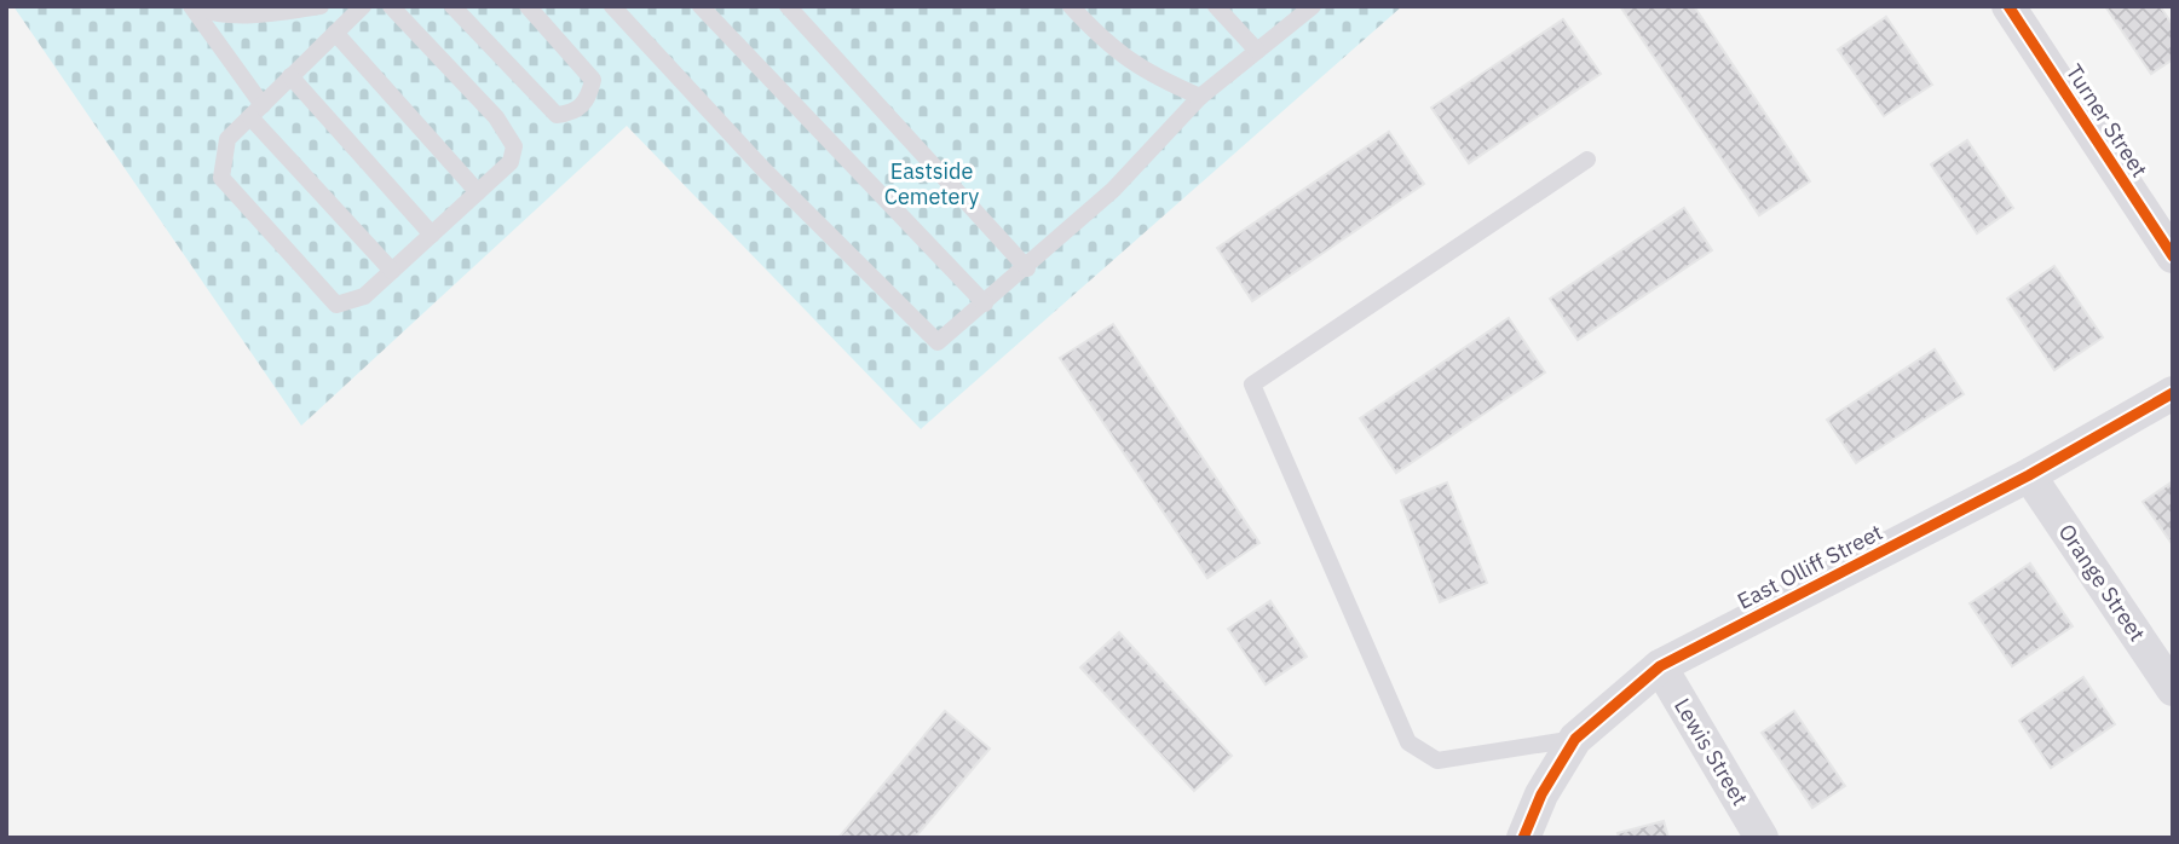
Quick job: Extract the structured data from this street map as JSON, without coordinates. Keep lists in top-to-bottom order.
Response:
{
  "streets": {
    "street": [
      "Turner Street",
      "East Olliff Street",
      "Orange Street",
      "Lewis Street"
    ]
  },
  "crossings": [
    ["East Olliff Street", "Orange Street"],
    ["East Olliff Street", "Lewis Street"]
  ],
  "parks": ["Eastside Cemetery"]
}
